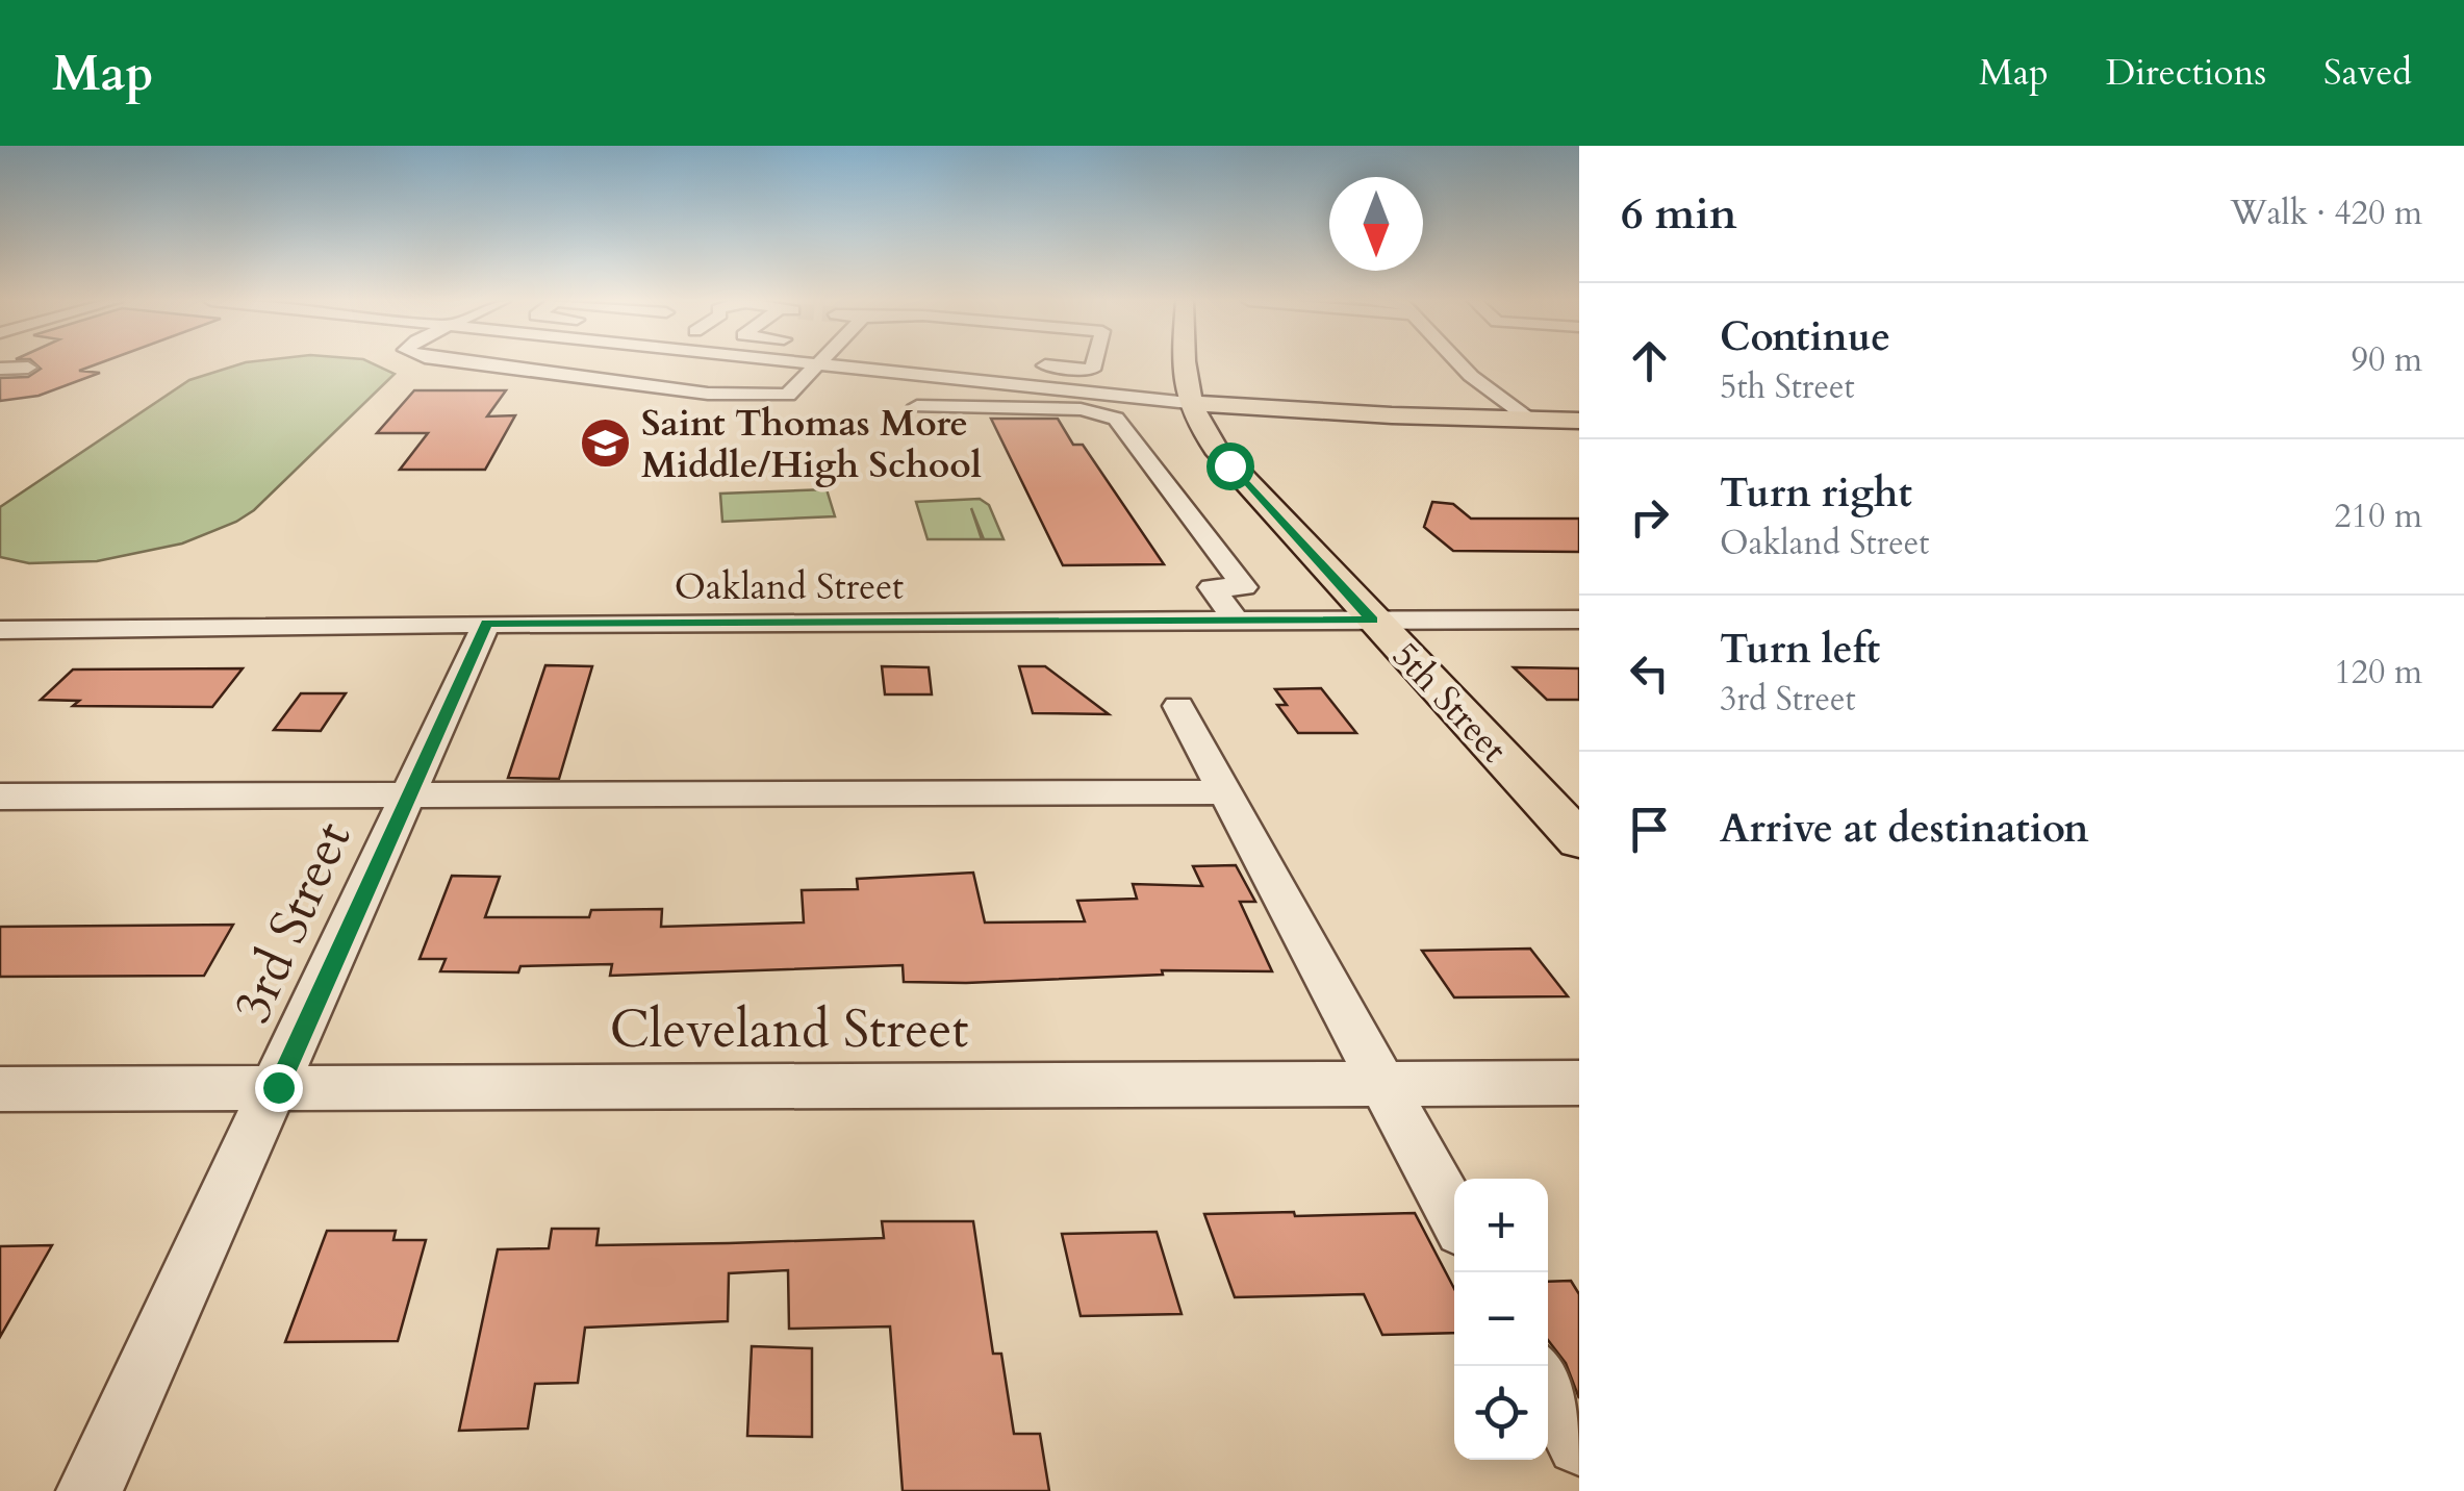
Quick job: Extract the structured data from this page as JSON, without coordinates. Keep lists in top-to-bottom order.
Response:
{
  "streets": {
    "main road": ["5th Street"],
    "street": ["Oakland Street", "3rd Street", "Cleveland Street"]
  },
  "crossings": [
    ["Oakland Street", "5th Street"],
    ["Oakland Street", "3rd Street"],
    ["3rd Street", "Cleveland Street"]
  ],
  "places": {
    "school or university": ["Saint Thomas More Middle/High School"]
  },
  "north": "bottom",
  "page": {
    "header": "Map",
    "nav": ["Map", "Directions", "Saved"],
    "heading": ["6 min", "Walk · 420 m"],
    "list": [
      ["Continue", "5th Street", "90 m"],
      ["Turn right", "Oakland Street", "210 m"],
      ["Turn left", "3rd Street", "120 m"],
      "Arrive at destination"
    ],
    "map_buttons": ["+", "−"]
  }
}
